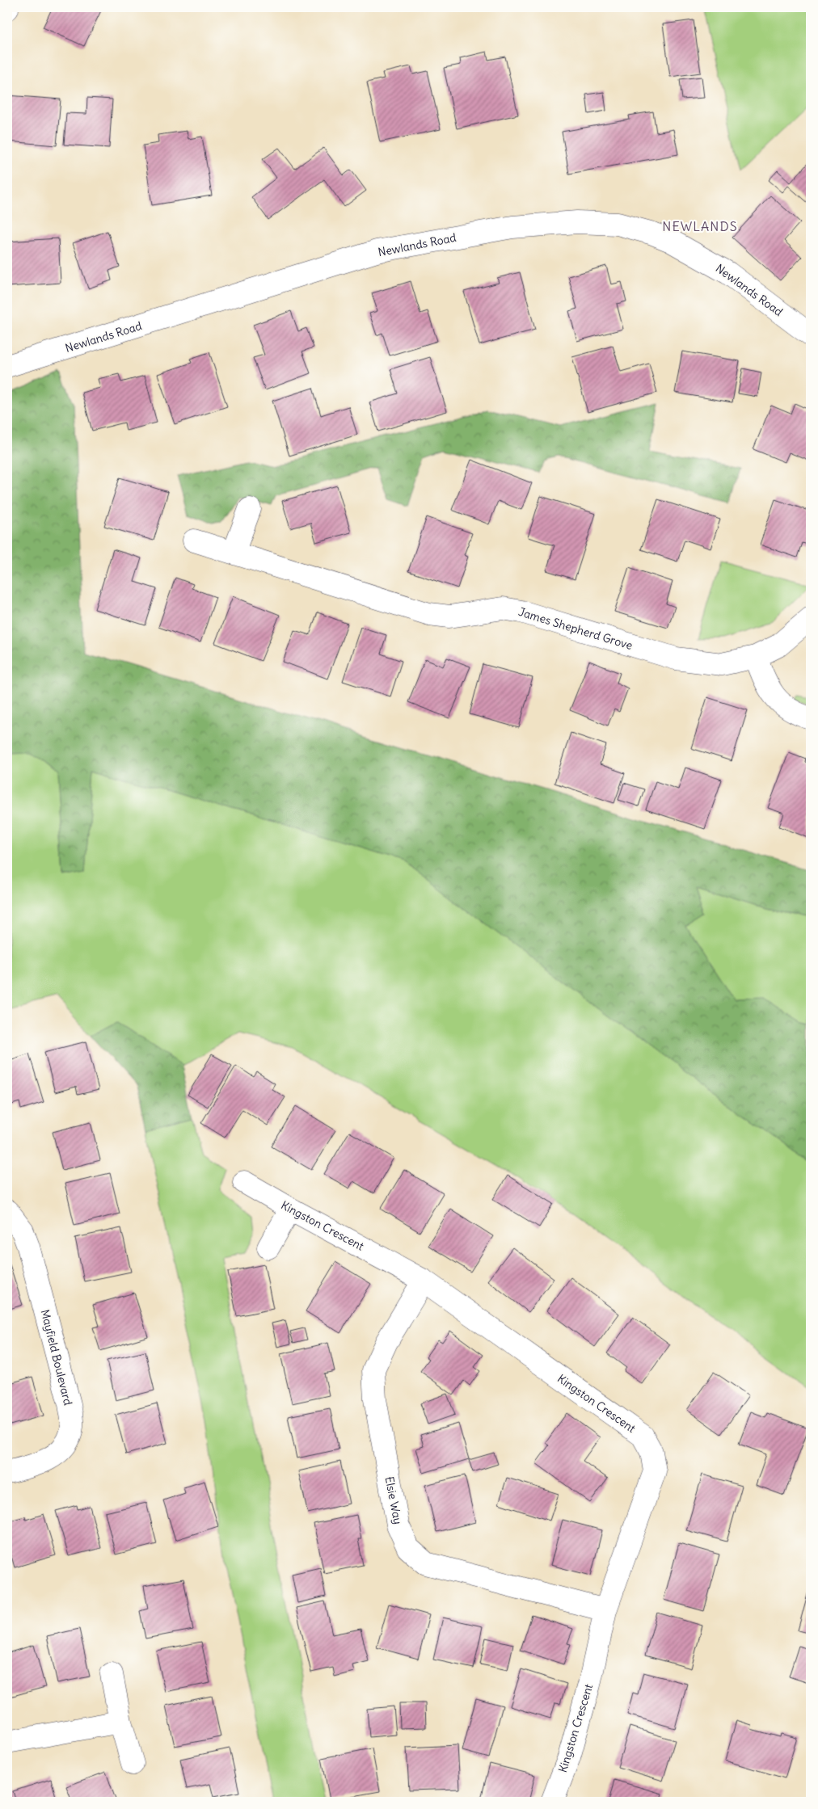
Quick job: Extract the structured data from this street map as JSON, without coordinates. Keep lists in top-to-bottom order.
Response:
{
  "streets": {
    "street": [
      "Newlands Road",
      "James Shepherd Grove",
      "Kingston Crescent",
      "Mayfield Boulevard",
      "Elsie Way"
    ]
  },
  "crossings": [
    ["Kingston Crescent", "Elsie Way"]
  ],
  "districts": ["NEWLANDS"]
}
